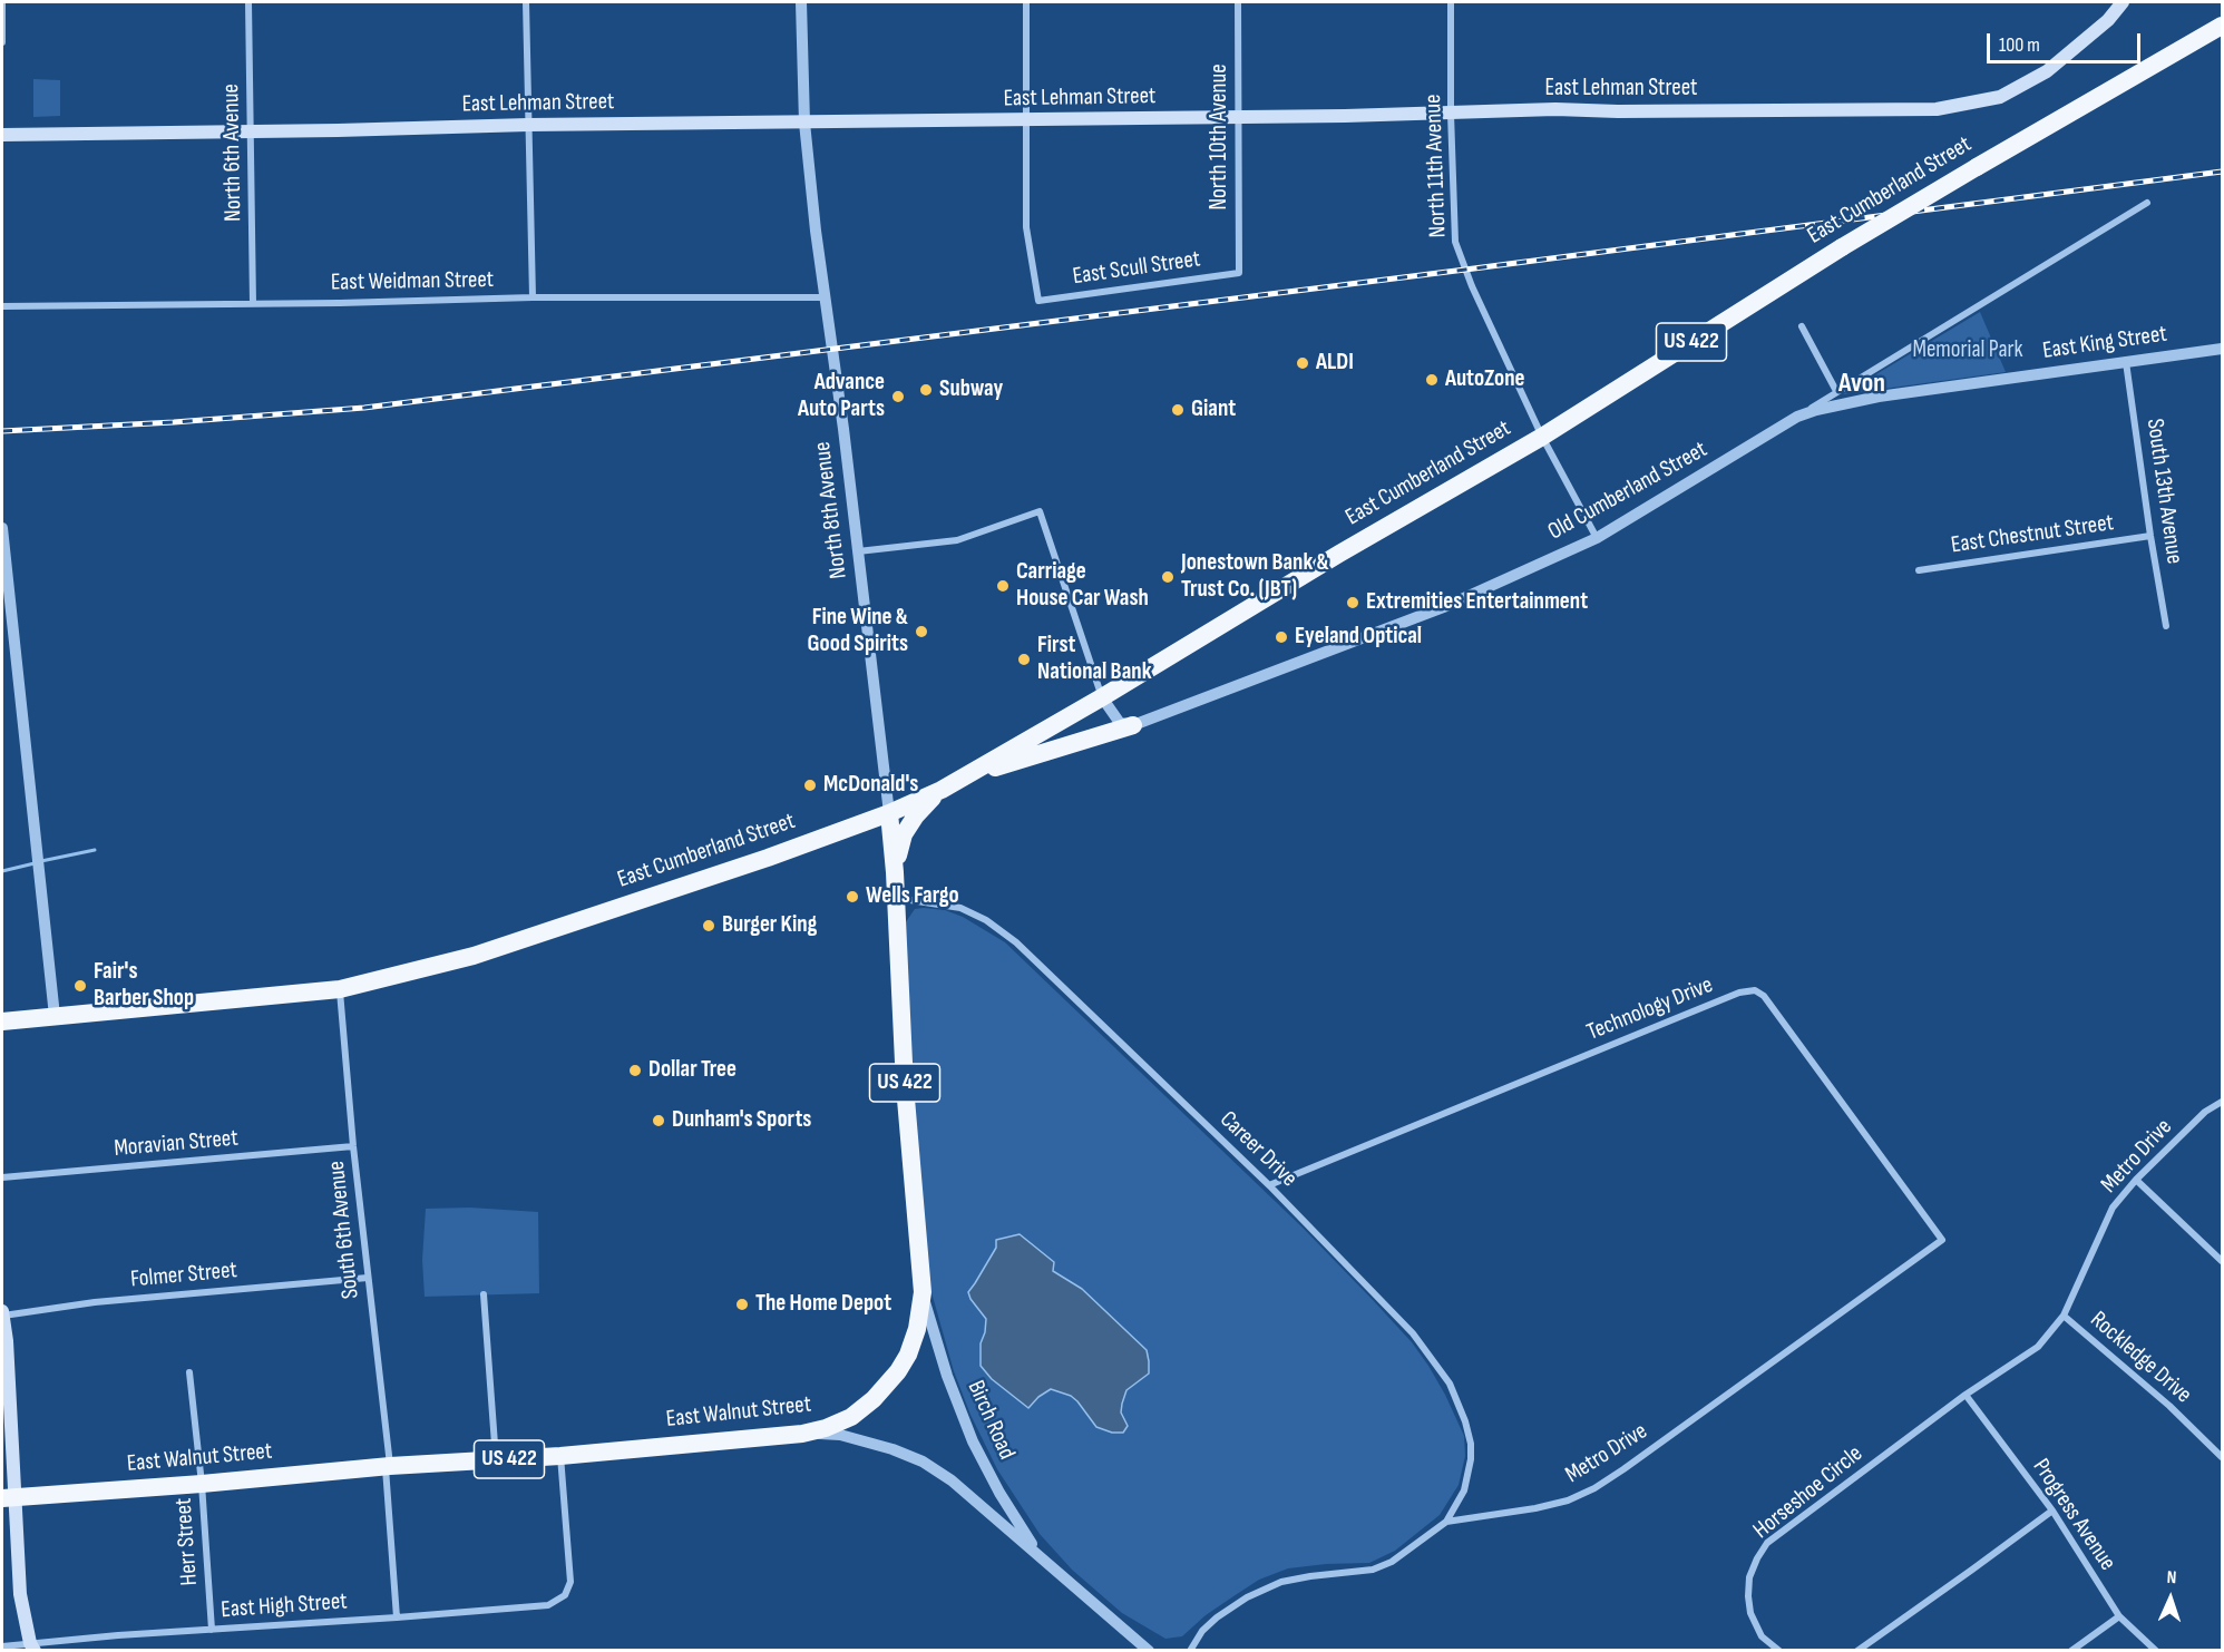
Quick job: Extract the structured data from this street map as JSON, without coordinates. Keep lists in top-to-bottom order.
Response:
{
  "streets": {
    "highway": ["East Cumberland Street", "US 422", "East Walnut Street"],
    "main road": ["East Lehman Street"],
    "street": [
      "North 10th Avenue",
      "North 6th Avenue",
      "North 11th Avenue",
      "East Scull Street",
      "East Weidman Street",
      "East King Street",
      "Old Cumberland Street",
      "South 13th Avenue",
      "North 8th Avenue",
      "East Chestnut Street",
      "Technology Drive",
      "Moravian Street",
      "Career Drive",
      "Metro Drive",
      "South 6th Avenue",
      "Folmer Street",
      "Rockledge Drive",
      "Birch Road",
      "Horseshoe Circle",
      "Progress Avenue",
      "Herr Street",
      "East High Street"
    ]
  },
  "crossings": [
    ["East Lehman Street", "North 10th Avenue"],
    ["East Lehman Street", "North 6th Avenue"],
    ["East Lehman Street", "North 11th Avenue"],
    ["East Lehman Street", "East Scull Street"],
    ["East Lehman Street", "North 8th Avenue"],
    ["North 10th Avenue", "East Scull Street"],
    ["North 6th Avenue", "East Weidman Street"],
    ["North 11th Avenue", "East Cumberland Street"],
    ["North 11th Avenue", "Old Cumberland Street"],
    ["East Cumberland Street", "US 422"],
    ["East Cumberland Street", "North 8th Avenue"],
    ["East Cumberland Street", "South 6th Avenue"],
    ["East Cumberland Street", "East Walnut Street"],
    ["East Weidman Street", "North 8th Avenue"],
    ["US 422", "East Walnut Street"],
    ["East King Street", "Old Cumberland Street"],
    ["East King Street", "South 13th Avenue"],
    ["South 13th Avenue", "East Chestnut Street"],
    ["North 8th Avenue", "East Walnut Street"],
    ["Technology Drive", "Career Drive"],
    ["Technology Drive", "Metro Drive"],
    ["Moravian Street", "South 6th Avenue"],
    ["Career Drive", "Metro Drive"],
    ["Career Drive", "East Walnut Street"],
    ["Metro Drive", "Rockledge Drive"],
    ["Metro Drive", "Horseshoe Circle"],
    ["Metro Drive", "Progress Avenue"],
    ["South 6th Avenue", "Folmer Street"],
    ["South 6th Avenue", "East Walnut Street"],
    ["South 6th Avenue", "East High Street"],
    ["East Walnut Street", "Birch Road"],
    ["East Walnut Street", "Herr Street"],
    ["East Walnut Street", "East High Street"],
    ["Horseshoe Circle", "Progress Avenue"],
    ["Herr Street", "East High Street"]
  ],
  "districts": ["Avon"],
  "parks": ["Memorial Park"],
  "places": [
    "ALDI",
    "AutoZone",
    "Subway",
    "Advance Auto Parts",
    "Giant",
    "Jonestown Bank & Trust Co. (JBT)",
    "Carriage House Car Wash",
    "Extremities Entertainment",
    "Fine Wine & Good Spirits",
    "Eyeland Optical",
    "First National Bank",
    "McDonald's",
    "Wells Fargo",
    "Burger King",
    "Fair's Barber Shop",
    "Dollar Tree",
    "Dunham's Sports",
    "The Home Depot"
  ],
  "scale_bar": "100 m",
  "north": "top"
}
